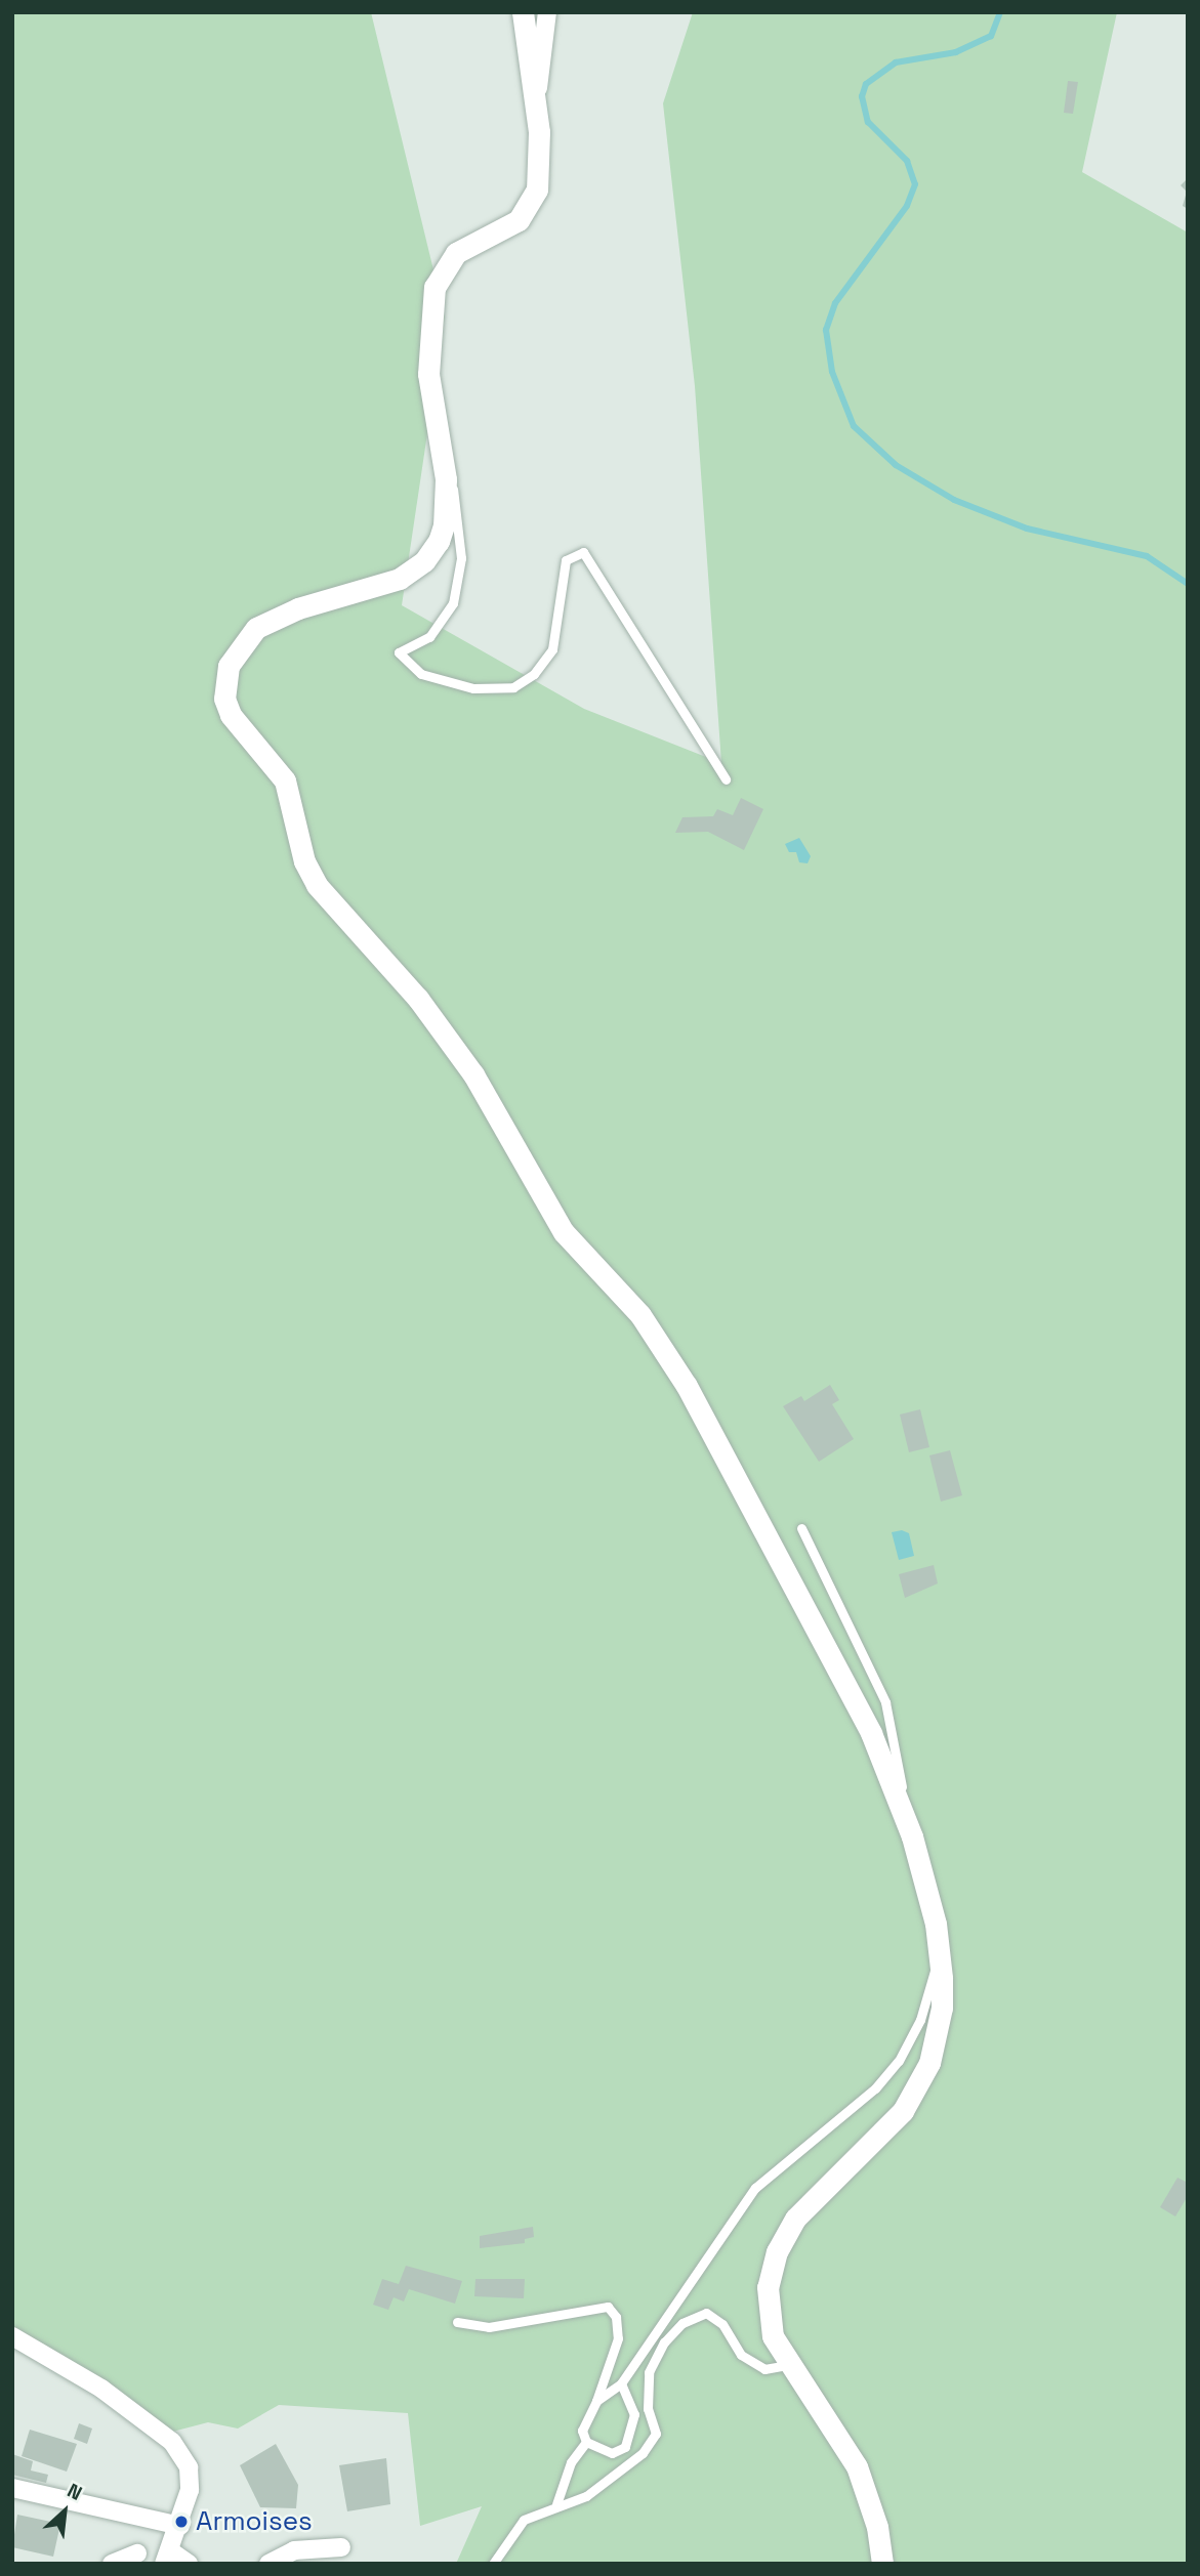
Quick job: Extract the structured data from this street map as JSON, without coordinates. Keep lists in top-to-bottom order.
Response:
{
  "places": ["Armoises"],
  "north": "top right"
}
